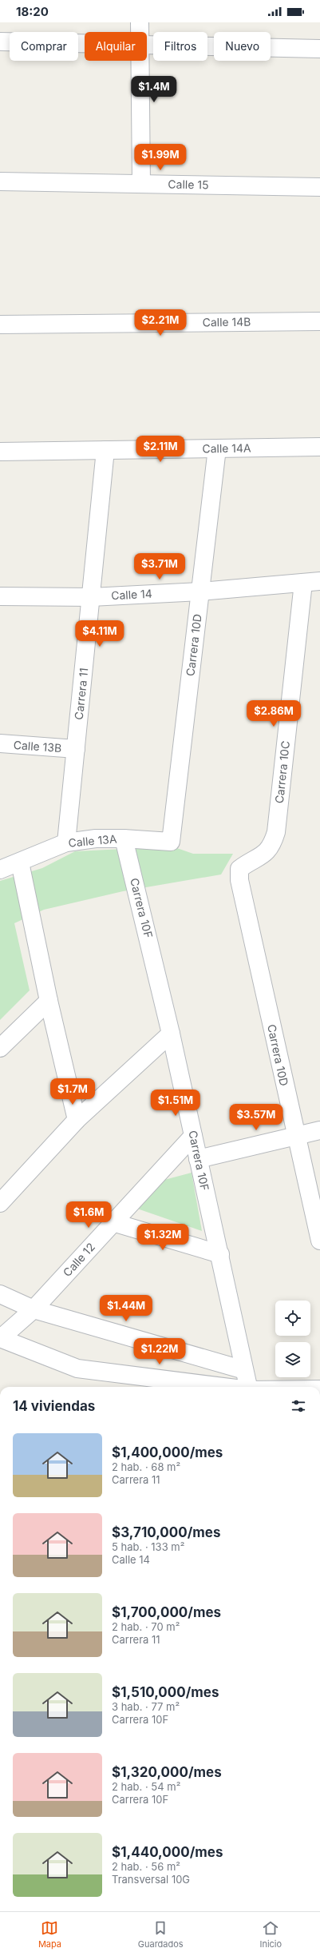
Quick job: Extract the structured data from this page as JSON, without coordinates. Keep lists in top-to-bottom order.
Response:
{
  "streets": {
    "street": [
      "Calle 15",
      "Calle 14B",
      "Calle 14A",
      "Calle 14",
      "Carrera 10D",
      "Carrera 11",
      "Calle 13B",
      "Carrera 10C",
      "Calle 13A",
      "Carrera 10F",
      "Calle 12"
    ]
  },
  "crossings": [
    ["Calle 14A", "Carrera 10D"],
    ["Calle 14A", "Carrera 11"],
    ["Calle 14", "Carrera 10D"],
    ["Calle 14", "Carrera 11"],
    ["Calle 14", "Carrera 10C"],
    ["Carrera 10D", "Carrera 10C"],
    ["Carrera 10D", "Calle 13A"],
    ["Carrera 11", "Calle 13B"],
    ["Carrera 11", "Calle 13A"],
    ["Calle 13A", "Carrera 10F"],
    ["Carrera 10F", "Calle 12"]
  ],
  "page": {
    "status": "18:20",
    "chip": [
      "Comprar",
      "Alquilar",
      "Filtros",
      "Nuevo"
    ],
    "price": [
      "$1.4M",
      "$1.99M",
      "$2.21M",
      "$2.11M",
      "$3.71M",
      "$4.11M",
      "$2.86M",
      "$1.7M",
      "$1.51M",
      "$3.57M",
      "$1.6M",
      "$1.32M",
      "$1.44M",
      "$1.22M"
    ],
    "heading": "14 viviendas",
    "list": [
      {
        "name": "$1,400,000/mes",
        "note": "2 hab. · 68 m² · Carrera 11"
      },
      {
        "name": "$3,710,000/mes",
        "note": "5 hab. · 133 m² · Calle 14"
      },
      {
        "name": "$1,700,000/mes",
        "note": "2 hab. · 70 m² · Carrera 11"
      },
      {
        "name": "$1,510,000/mes",
        "note": "3 hab. · 77 m² · Carrera 10F"
      },
      {
        "name": "$1,320,000/mes",
        "note": "2 hab. · 54 m² · Carrera 10F"
      },
      {
        "name": "$1,440,000/mes",
        "note": "2 hab. · 56 m² · Transversal 10G"
      }
    ],
    "tabs": ["Mapa", "Guardados", "Inicio"]
  }
}
